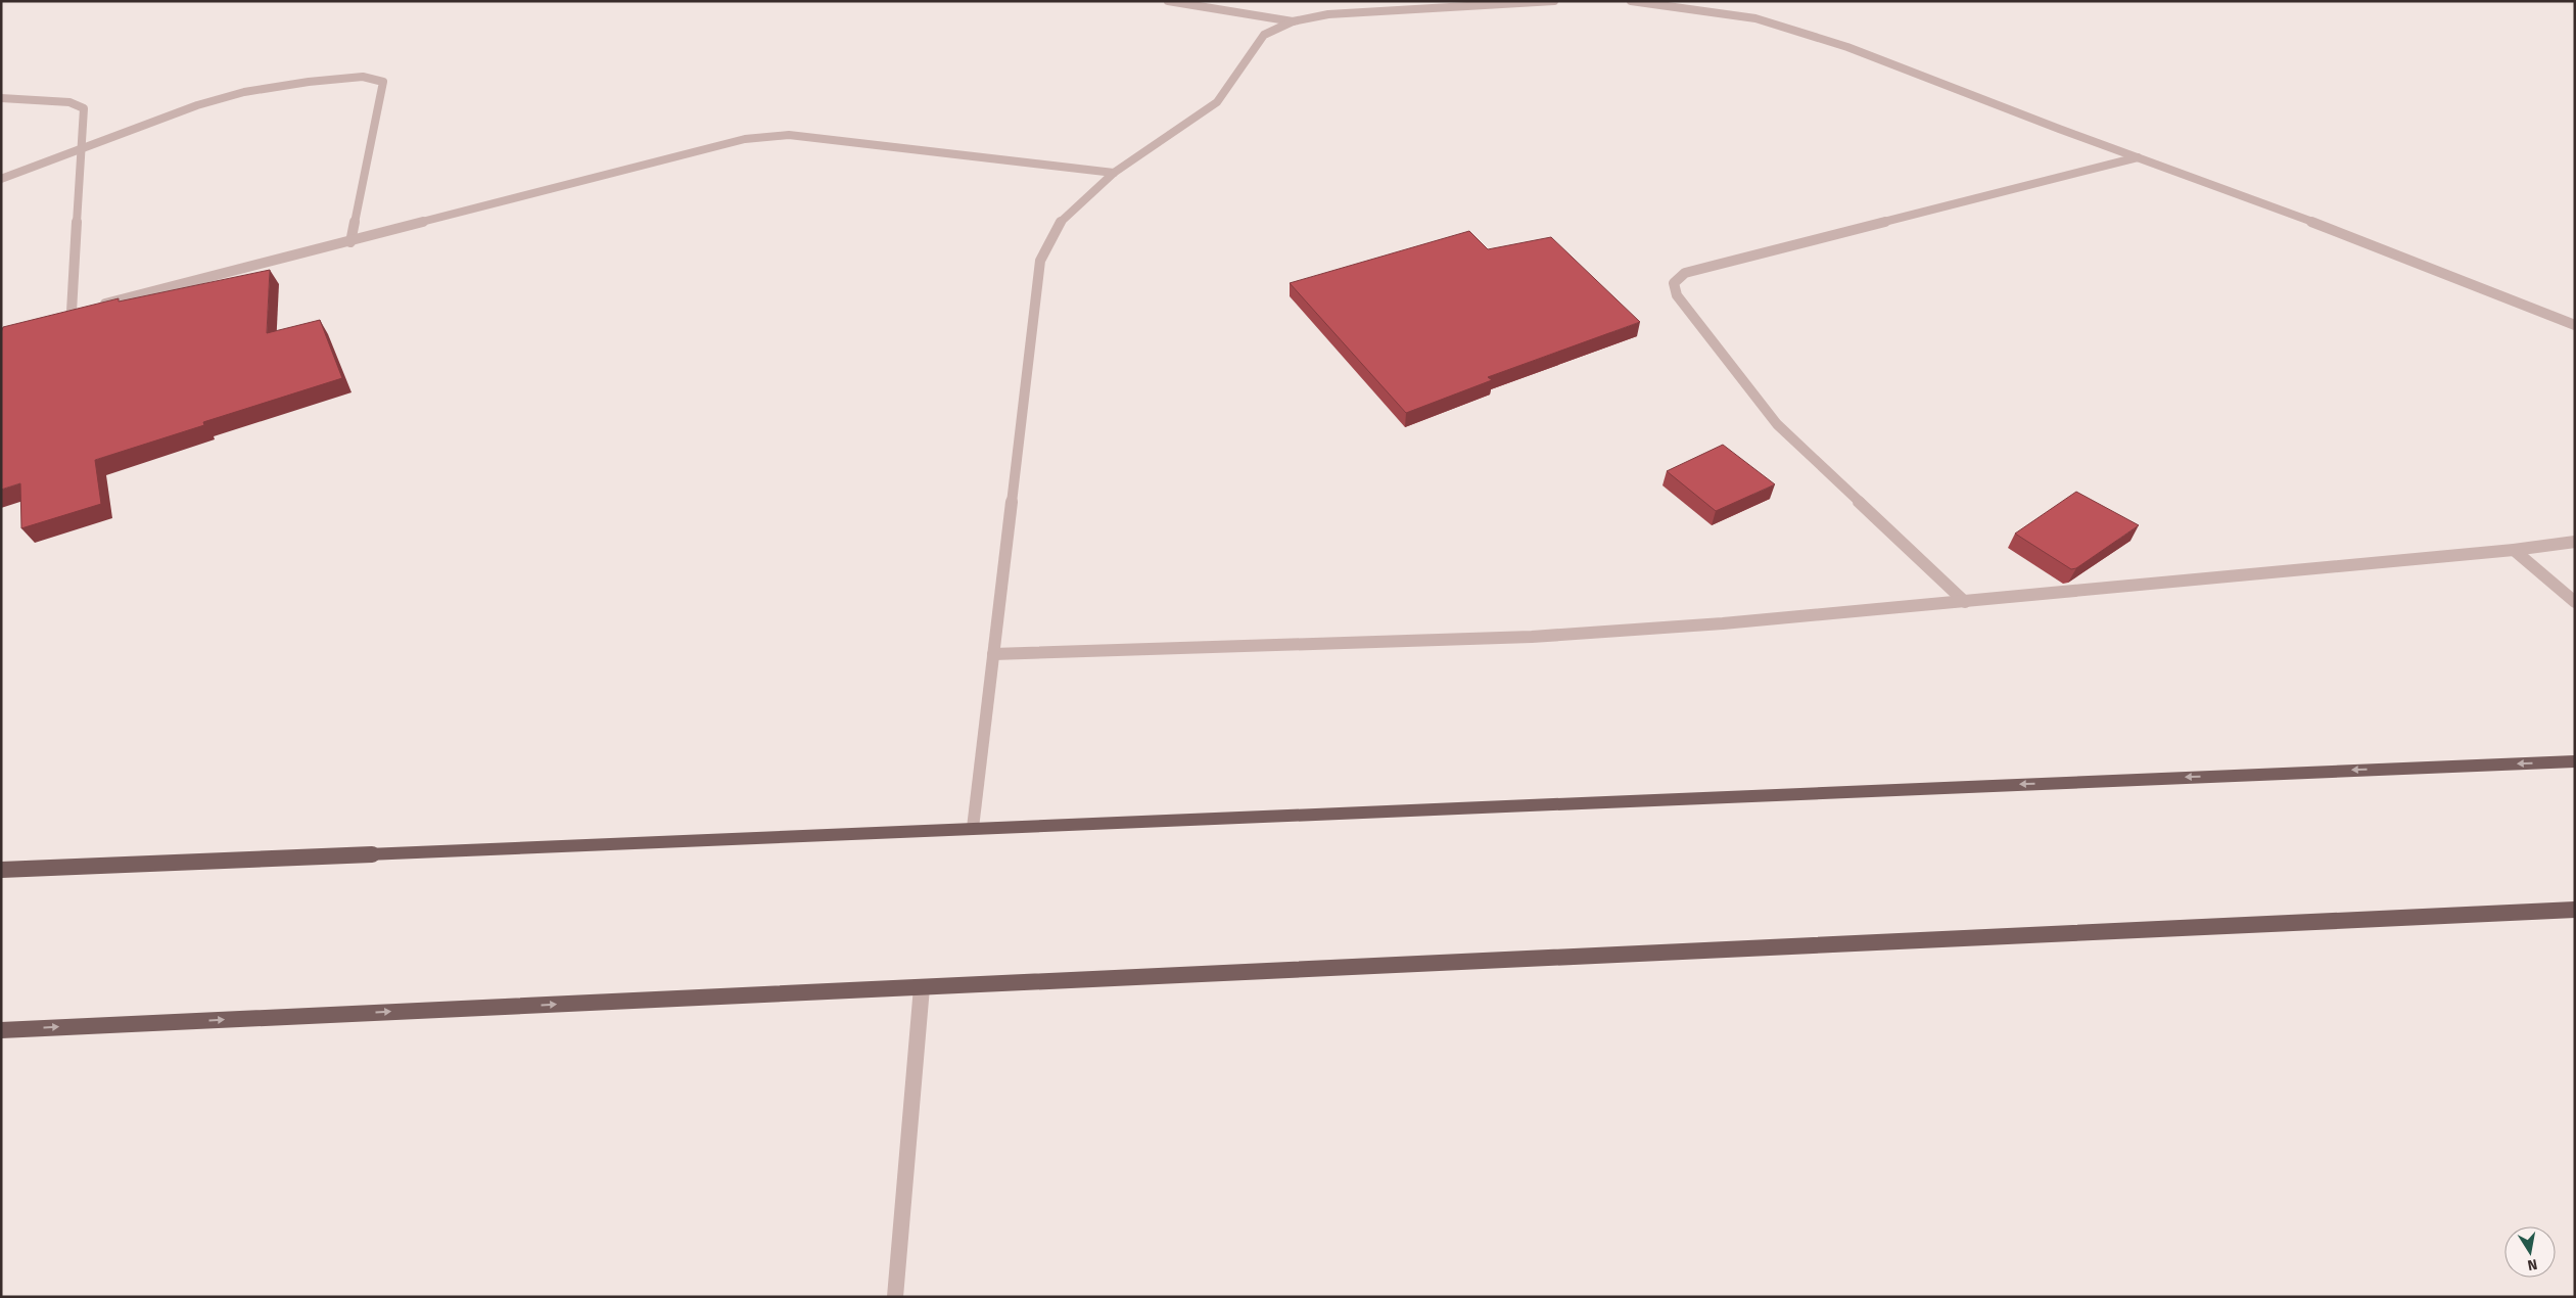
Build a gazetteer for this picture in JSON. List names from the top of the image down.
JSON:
{
  "north": "bottom"
}
